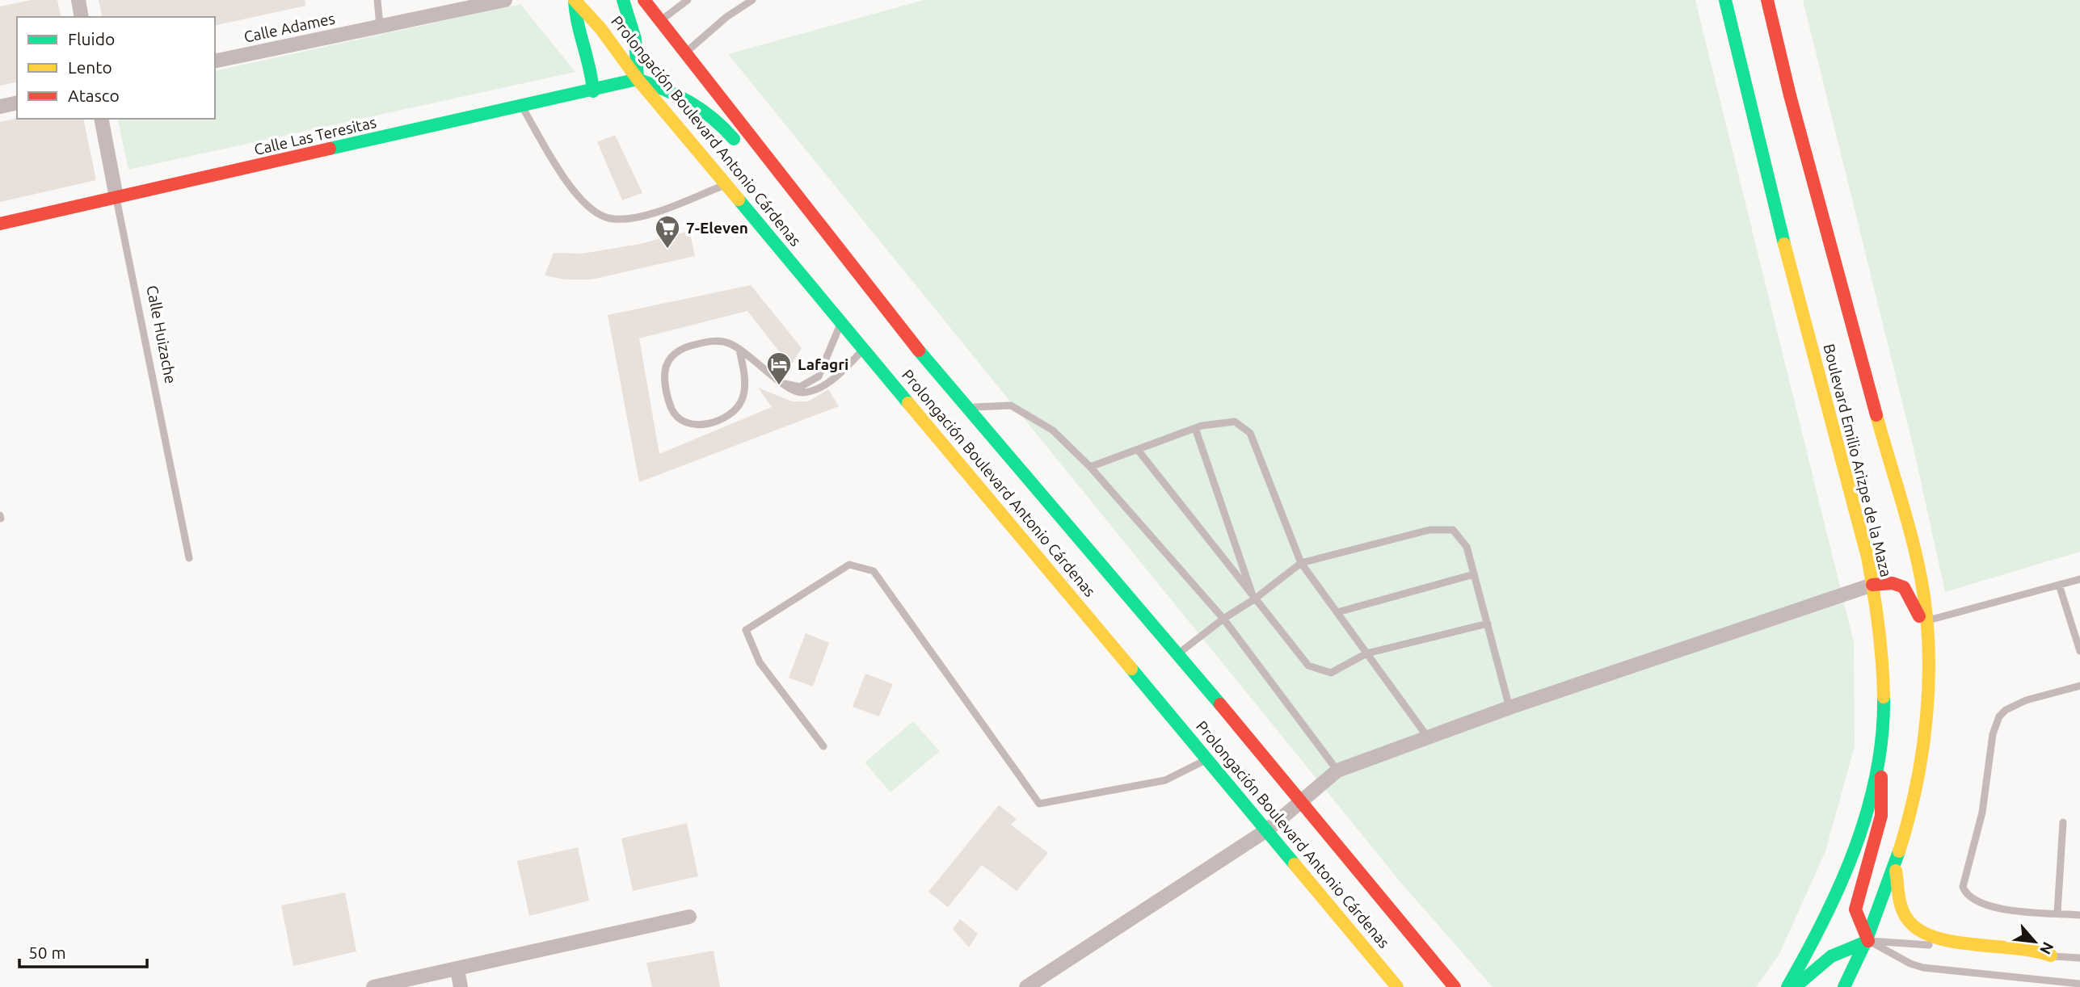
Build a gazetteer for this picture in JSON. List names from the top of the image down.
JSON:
{
  "streets": {
    "main road": ["Prolongación Boulevard Antonio Cárdenas", "Calle Las Teresitas", "Boulevard Emilio Arizpe de la Maza"],
    "street": ["Calle Adames", "Calle Huizache"]
  },
  "crossings": [
    ["Prolongación Boulevard Antonio Cárdenas", "Calle Las Teresitas"],
    ["Calle Las Teresitas", "Calle Huizache"]
  ],
  "places": {
    "supermarket": ["7-Eleven"],
    "hotel": ["Lafagri"]
  },
  "legend": ["Fluido", "Lento", "Atasco"],
  "scale_bar": "50 m",
  "north": "bottom right"
}
